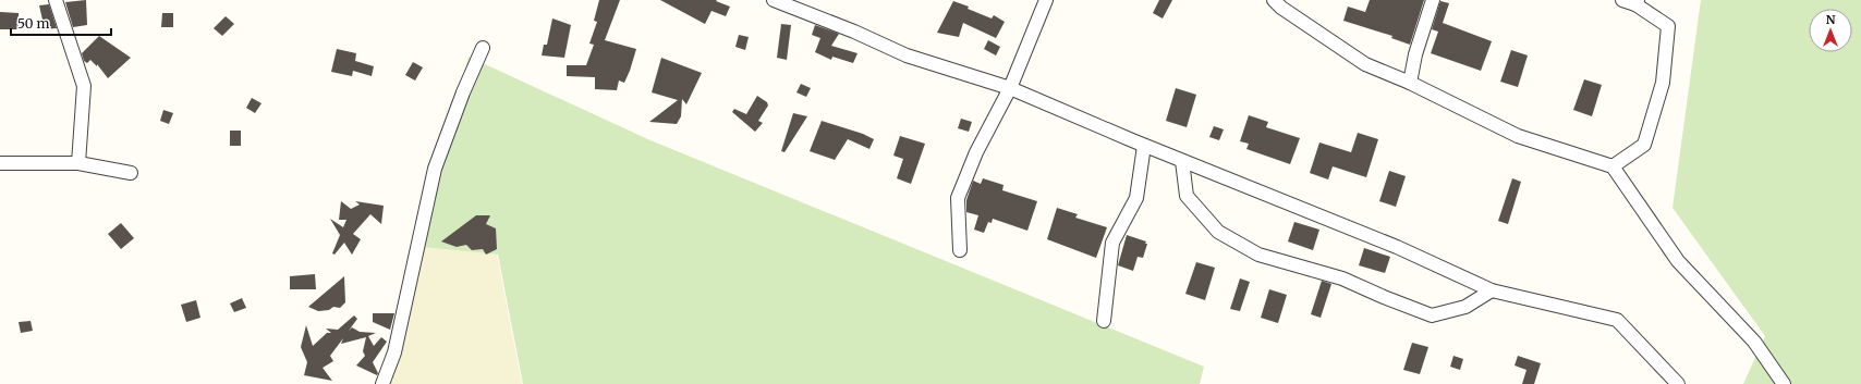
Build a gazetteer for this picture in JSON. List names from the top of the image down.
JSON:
{
  "scale_bar": "50 m",
  "north": "top"
}
